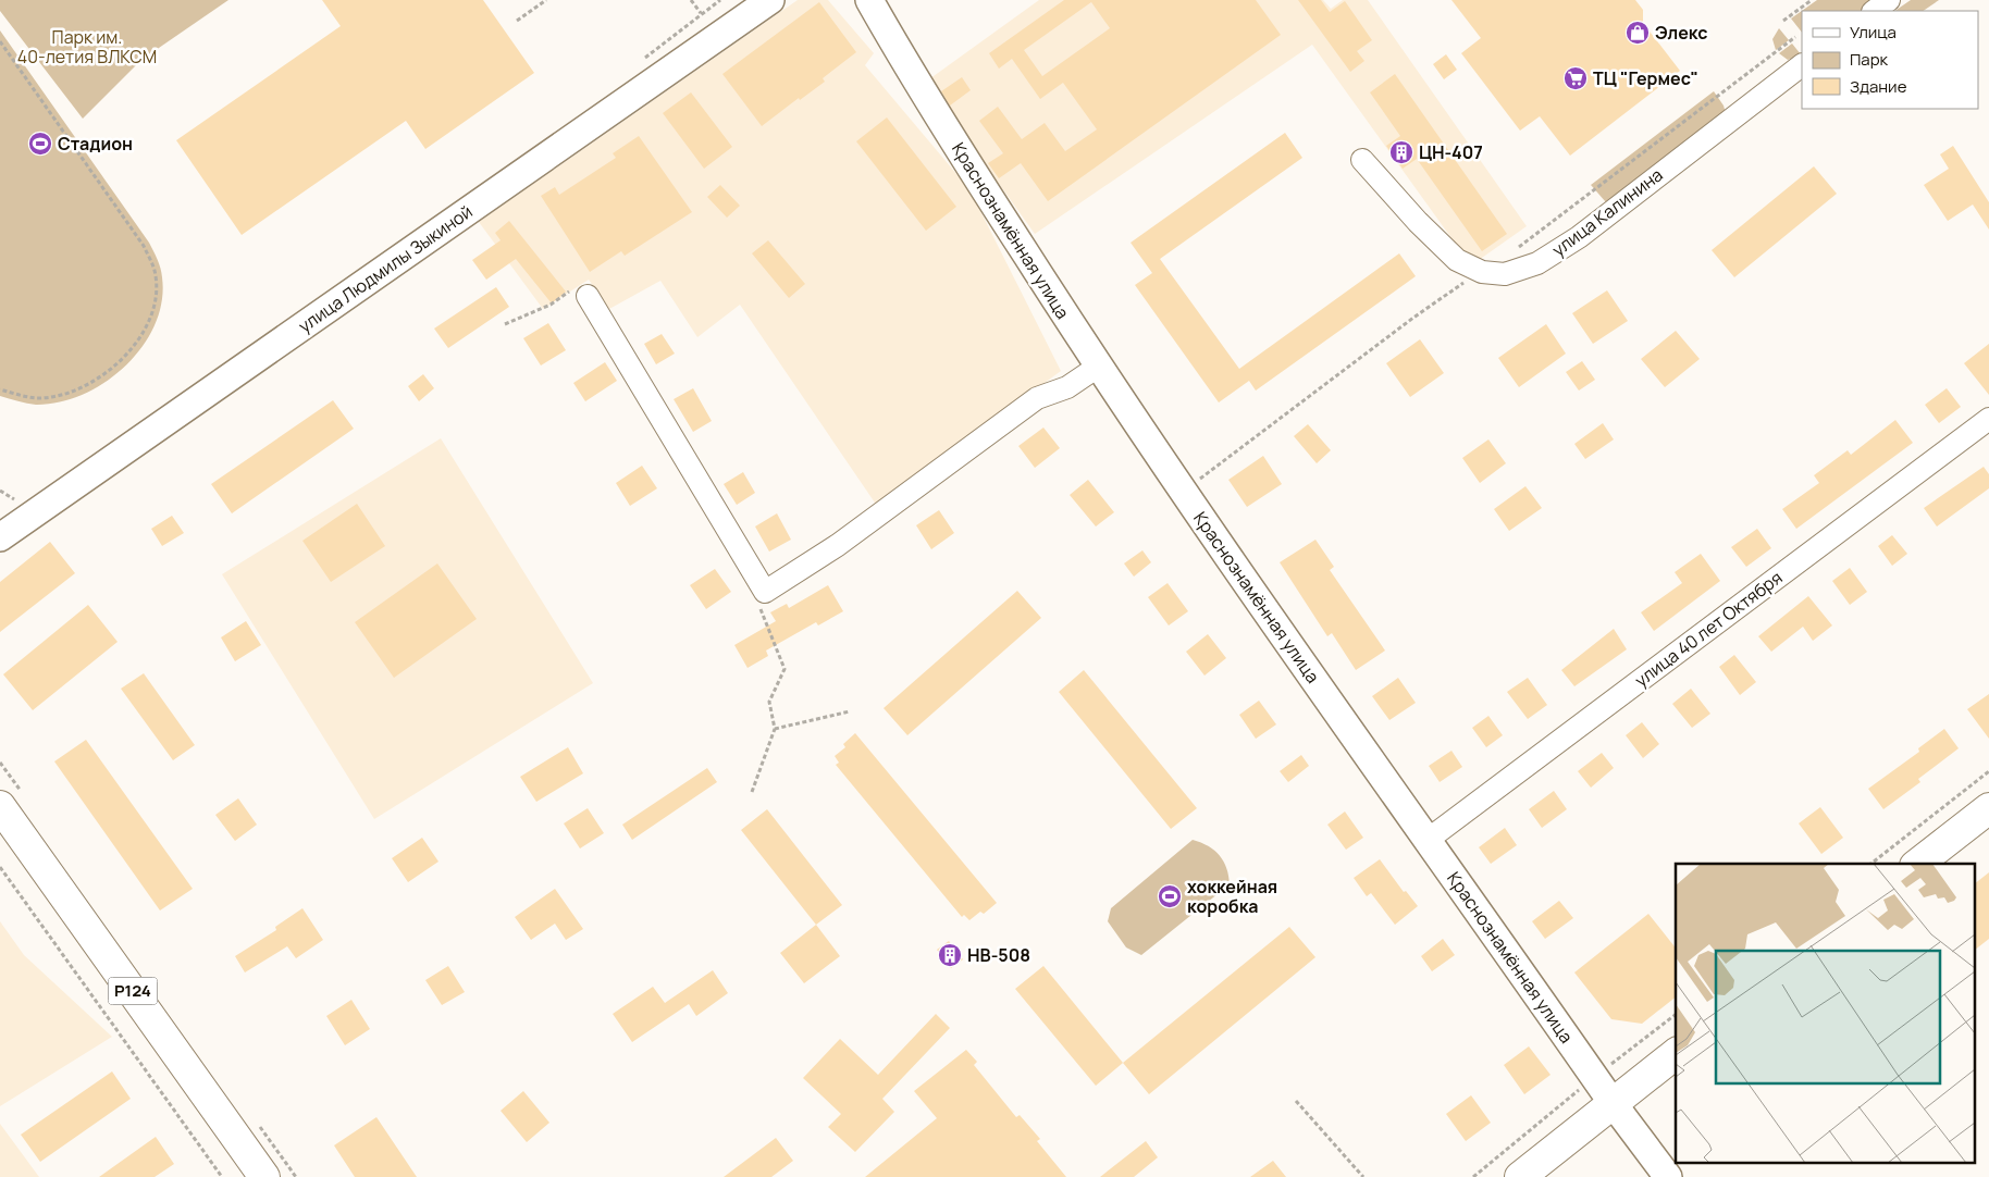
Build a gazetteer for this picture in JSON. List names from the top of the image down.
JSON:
{
  "streets": {
    "main road": ["Р124"],
    "street": [
      "улица Калинина",
      "Краснознамённая улица",
      "улица Людмилы Зыкиной",
      "улица 40 лет Октября"
    ]
  },
  "crossings": [
    ["Краснознамённая улица", "улица 40 лет Октября"]
  ],
  "parks": ["Парк им. 40-летия ВЛКСМ"],
  "places": {
    "shop": ["Элекс"],
    "supermarket": ["ТЦ \"Гермес\""],
    "sports": ["Стадион", "хоккейная коробка"],
    "building": ["ЦН-407", "НВ-508"]
  },
  "legend": ["Улица", "Парк", "Здание"]
}
